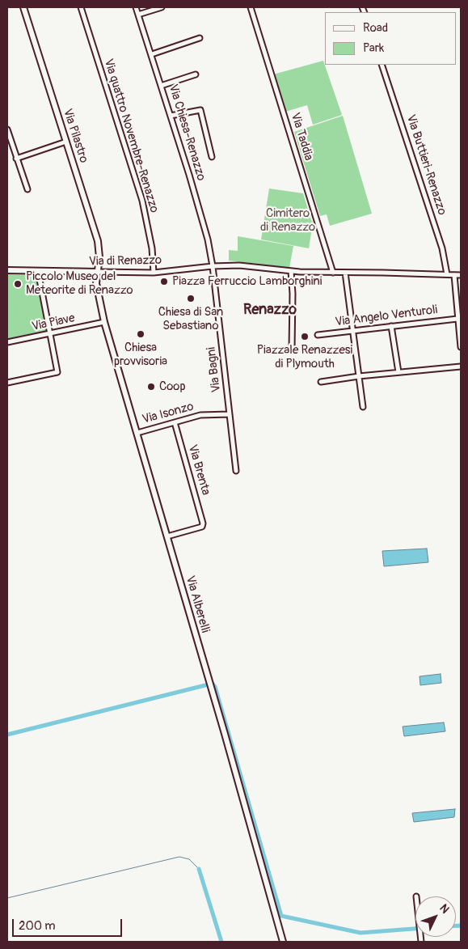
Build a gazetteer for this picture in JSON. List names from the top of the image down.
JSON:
{
  "streets": {
    "street": [
      "Via Chiesa-Renazzo",
      "Via Pilastro",
      "Via quattro Novembre-Renazzo",
      "Via Taddia",
      "Via Buttieri-Renazzo",
      "Via di Renazzo",
      "Via Angelo Venturoli",
      "Via Piave",
      "Via Bagni",
      "Via Isonzo",
      "Via Brenta",
      "Via Alberelli"
    ]
  },
  "crossings": [
    ["Via Chiesa-Renazzo", "Via di Renazzo"],
    ["Via Chiesa-Renazzo", "Via Bagni"],
    ["Via Pilastro", "Via di Renazzo"],
    ["Via Pilastro", "Via Alberelli"],
    ["Via quattro Novembre-Renazzo", "Via di Renazzo"],
    ["Via Taddia", "Via di Renazzo"],
    ["Via Buttieri-Renazzo", "Via di Renazzo"],
    ["Via di Renazzo", "Via Bagni"],
    ["Via di Renazzo", "Via Alberelli"],
    ["Via Piave", "Via Alberelli"],
    ["Via Bagni", "Via Isonzo"],
    ["Via Isonzo", "Via Brenta"],
    ["Via Isonzo", "Via Alberelli"],
    ["Via Brenta", "Via Alberelli"]
  ],
  "districts": ["Renazzo"],
  "parks": ["Cimitero di Renazzo"],
  "places": [
    "Piazza Ferruccio Lamborghini",
    "Piccolo Museo del Meteorite di Renazzo",
    "Chiesa di San Sebastiano",
    "Chiesa provvisoria",
    "Piazzale Renazzesi di Plymouth",
    "Coop"
  ],
  "legend": ["Road", "Park"],
  "scale_bar": "200 m",
  "north": "top right"
}
